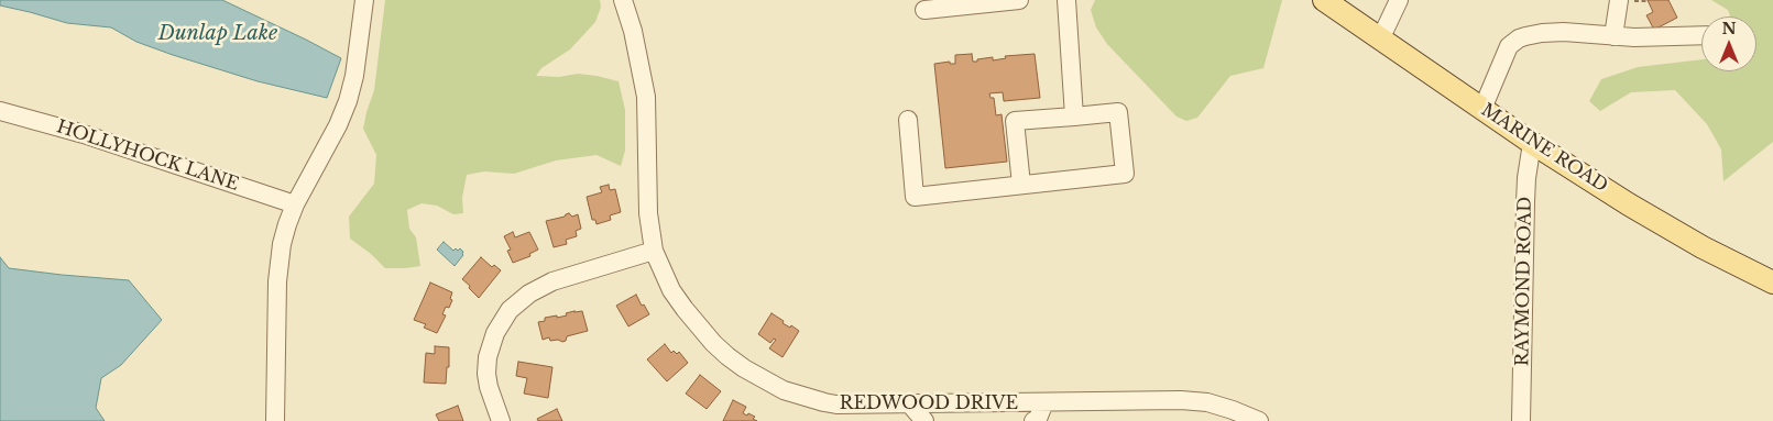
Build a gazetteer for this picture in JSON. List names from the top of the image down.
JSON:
{
  "streets": {
    "main road": ["MARINE ROAD"],
    "street": ["HOLLYHOCK LANE", "RAYMOND ROAD", "REDWOOD DRIVE"]
  },
  "crossings": [
    ["MARINE ROAD", "RAYMOND ROAD"]
  ],
  "water": ["Dunlap Lake"],
  "north": "top"
}
